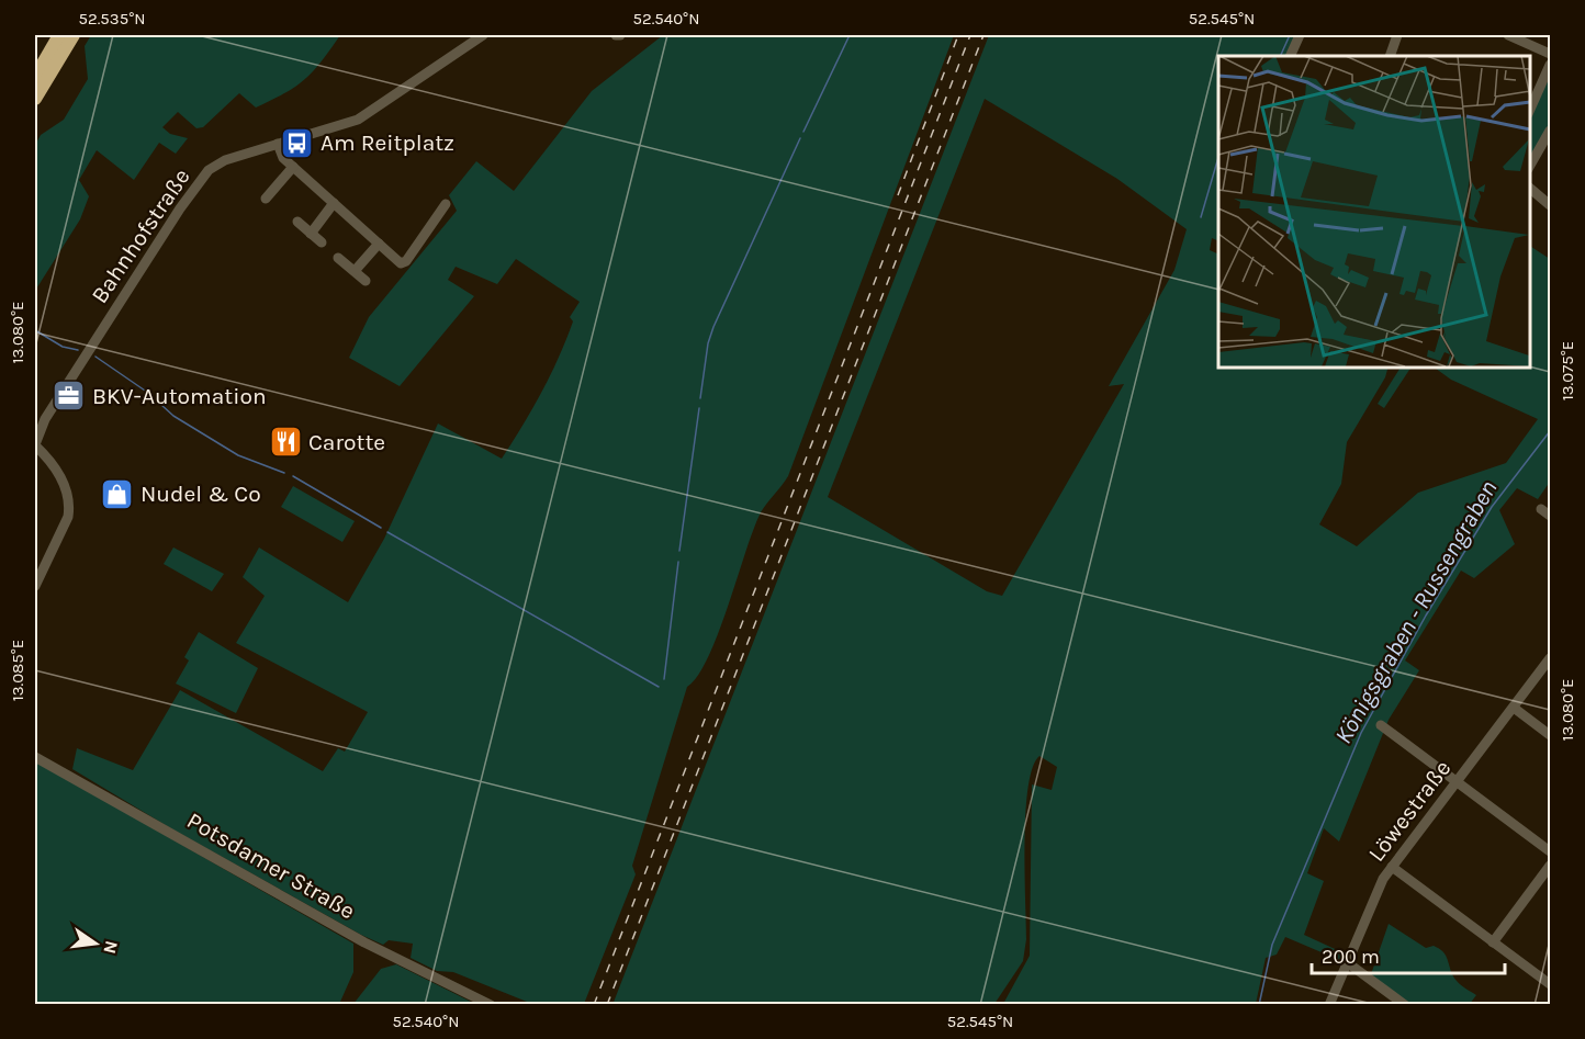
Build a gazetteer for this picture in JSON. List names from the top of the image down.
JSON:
{
  "streets": {
    "street": ["Bahnhofstraße", "Löwestraße", "Potsdamer Straße"]
  },
  "water": ["Königsgraben - Russengraben"],
  "places": {
    "bus stop": ["Am Reitplatz"],
    "office": ["BKV-Automation"],
    "restaurant": ["Carotte"],
    "shop": ["Nudel & Co"]
  },
  "scale_bar": "200 m",
  "north": "right",
  "coordinates": [
    "52.535°N",
    "52.540°N",
    "52.545°N",
    "13.080°E",
    "13.075°E",
    "13.085°E"
  ]
}
